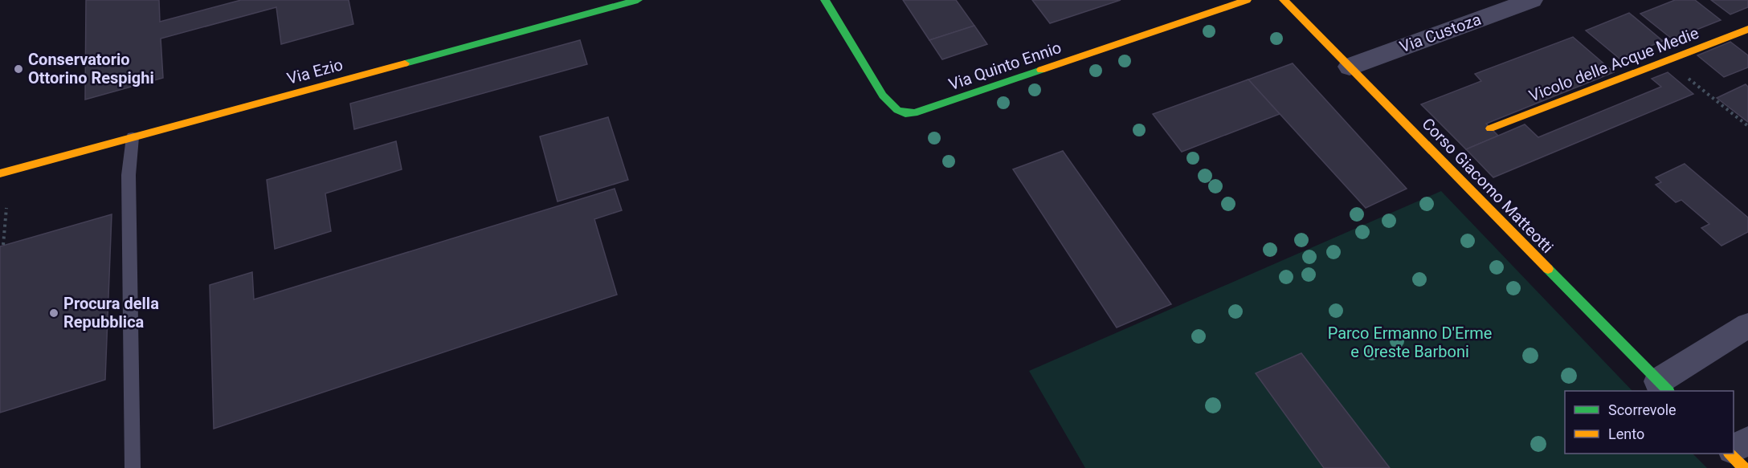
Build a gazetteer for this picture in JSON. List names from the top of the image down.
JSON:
{
  "streets": {
    "street": [
      "Via Custoza",
      "Vicolo delle Acque Medie",
      "Via Quinto Ennio",
      "Via Ezio",
      "Corso Giacomo Matteotti"
    ]
  },
  "crossings": [
    ["Via Custoza", "Corso Giacomo Matteotti"]
  ],
  "parks": ["Parco Ermanno D'Erme e Oreste Barboni"],
  "places": ["Conservatorio Ottorino Respighi", "Procura della Repubblica"],
  "legend": ["Scorrevole", "Lento"]
}
